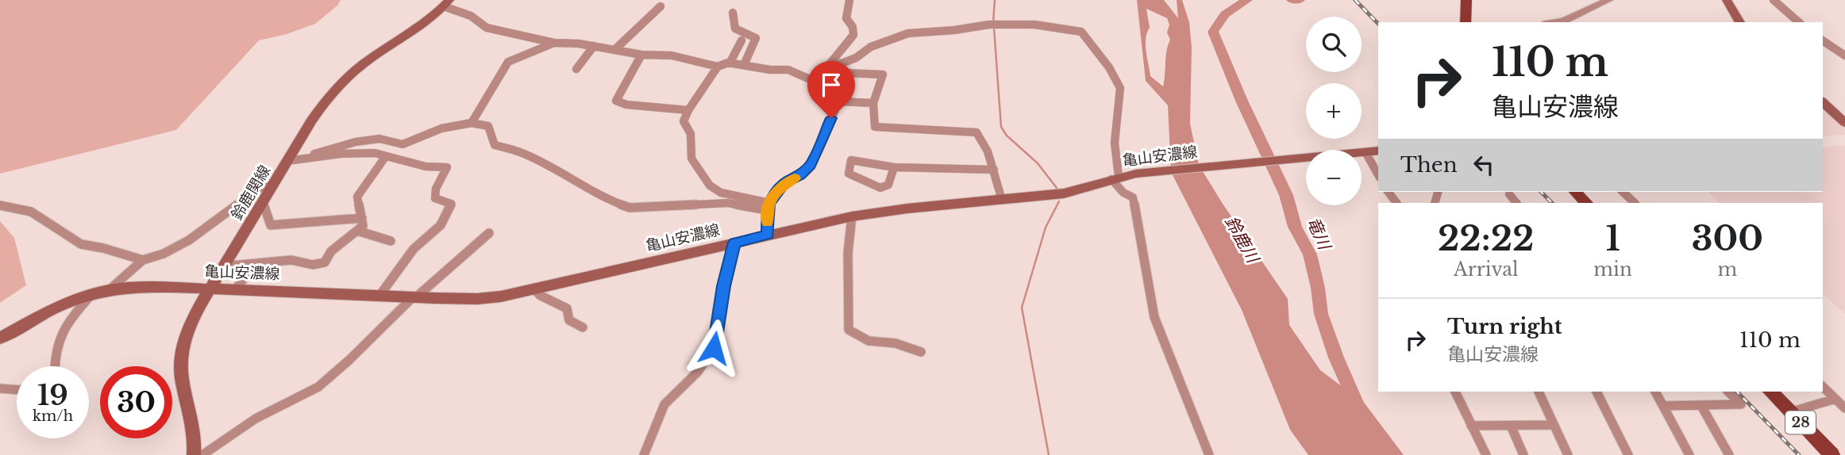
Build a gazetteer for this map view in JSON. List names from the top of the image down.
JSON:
{
  "streets": {
    "main road": ["亀山安濃線", "鈴鹿関線", "28"]
  },
  "crossings": [
    ["亀山安濃線", "鈴鹿関線"]
  ],
  "water": ["竜川", "鈴鹿川"],
  "page": {
    "map_buttons": ["+", "−"],
    "turn": ["110 m", "亀山安濃線"],
    "then": "Then",
    "eta": [
      "22:22",
      "Arrival",
      "1",
      "min",
      "300",
      "m"
    ],
    "list": [
      {
        "name": "Turn right",
        "note": "亀山安濃線",
        "value": "110 m"
      }
    ],
    "speed": "19 km/h",
    "limit": "30"
  }
}
